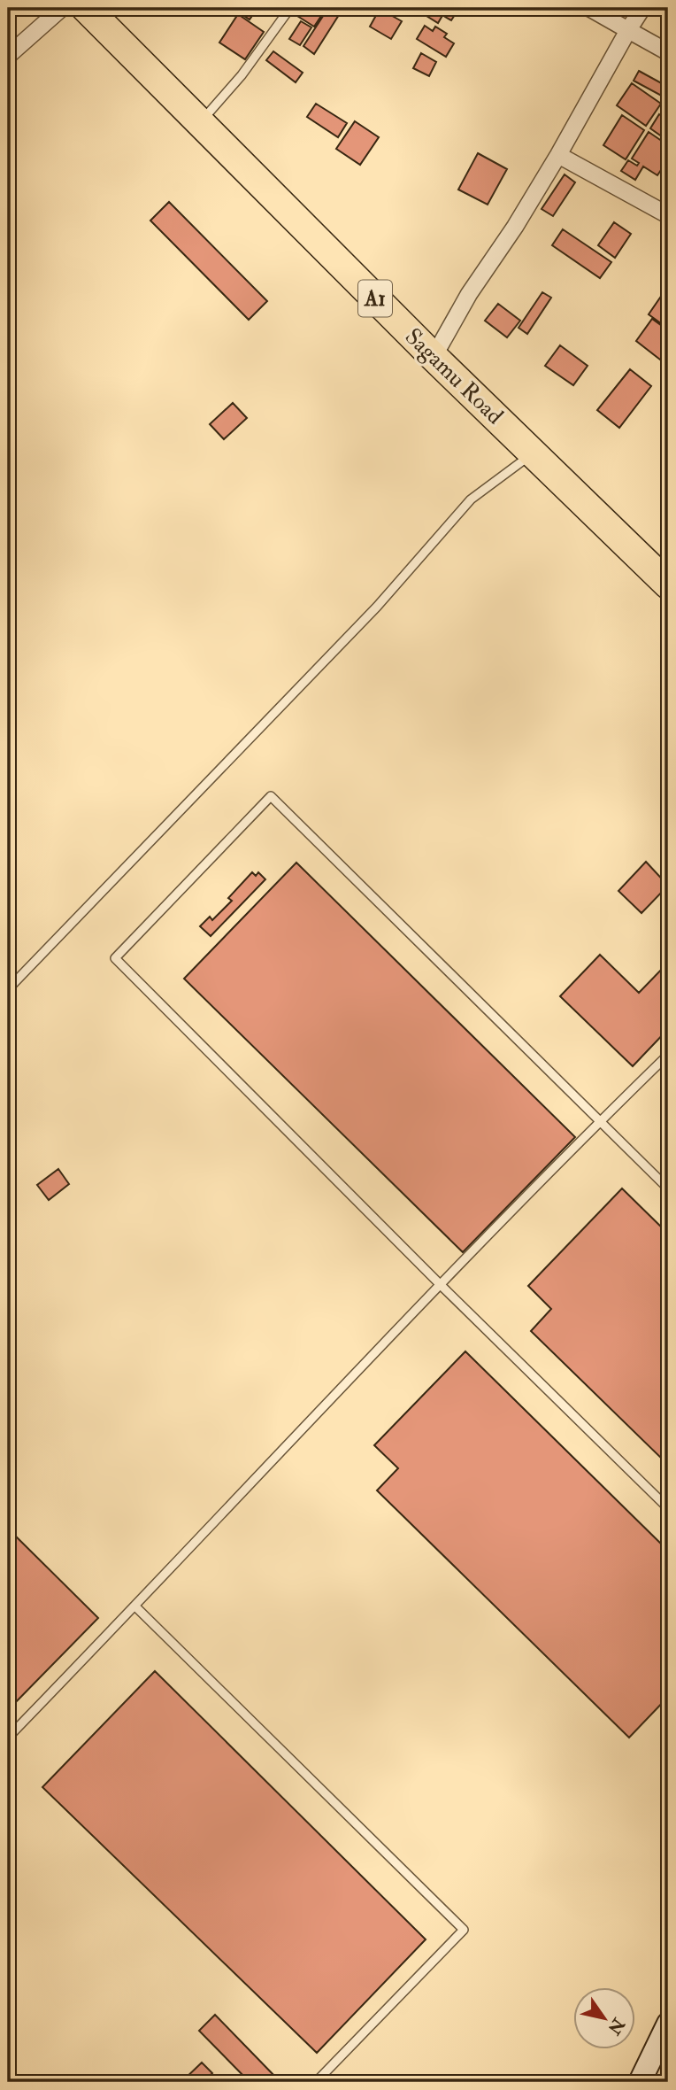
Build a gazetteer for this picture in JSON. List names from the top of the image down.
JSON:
{
  "streets": {
    "highway": ["A1", "Sagamu Road"]
  },
  "north": "bottom right"
}
